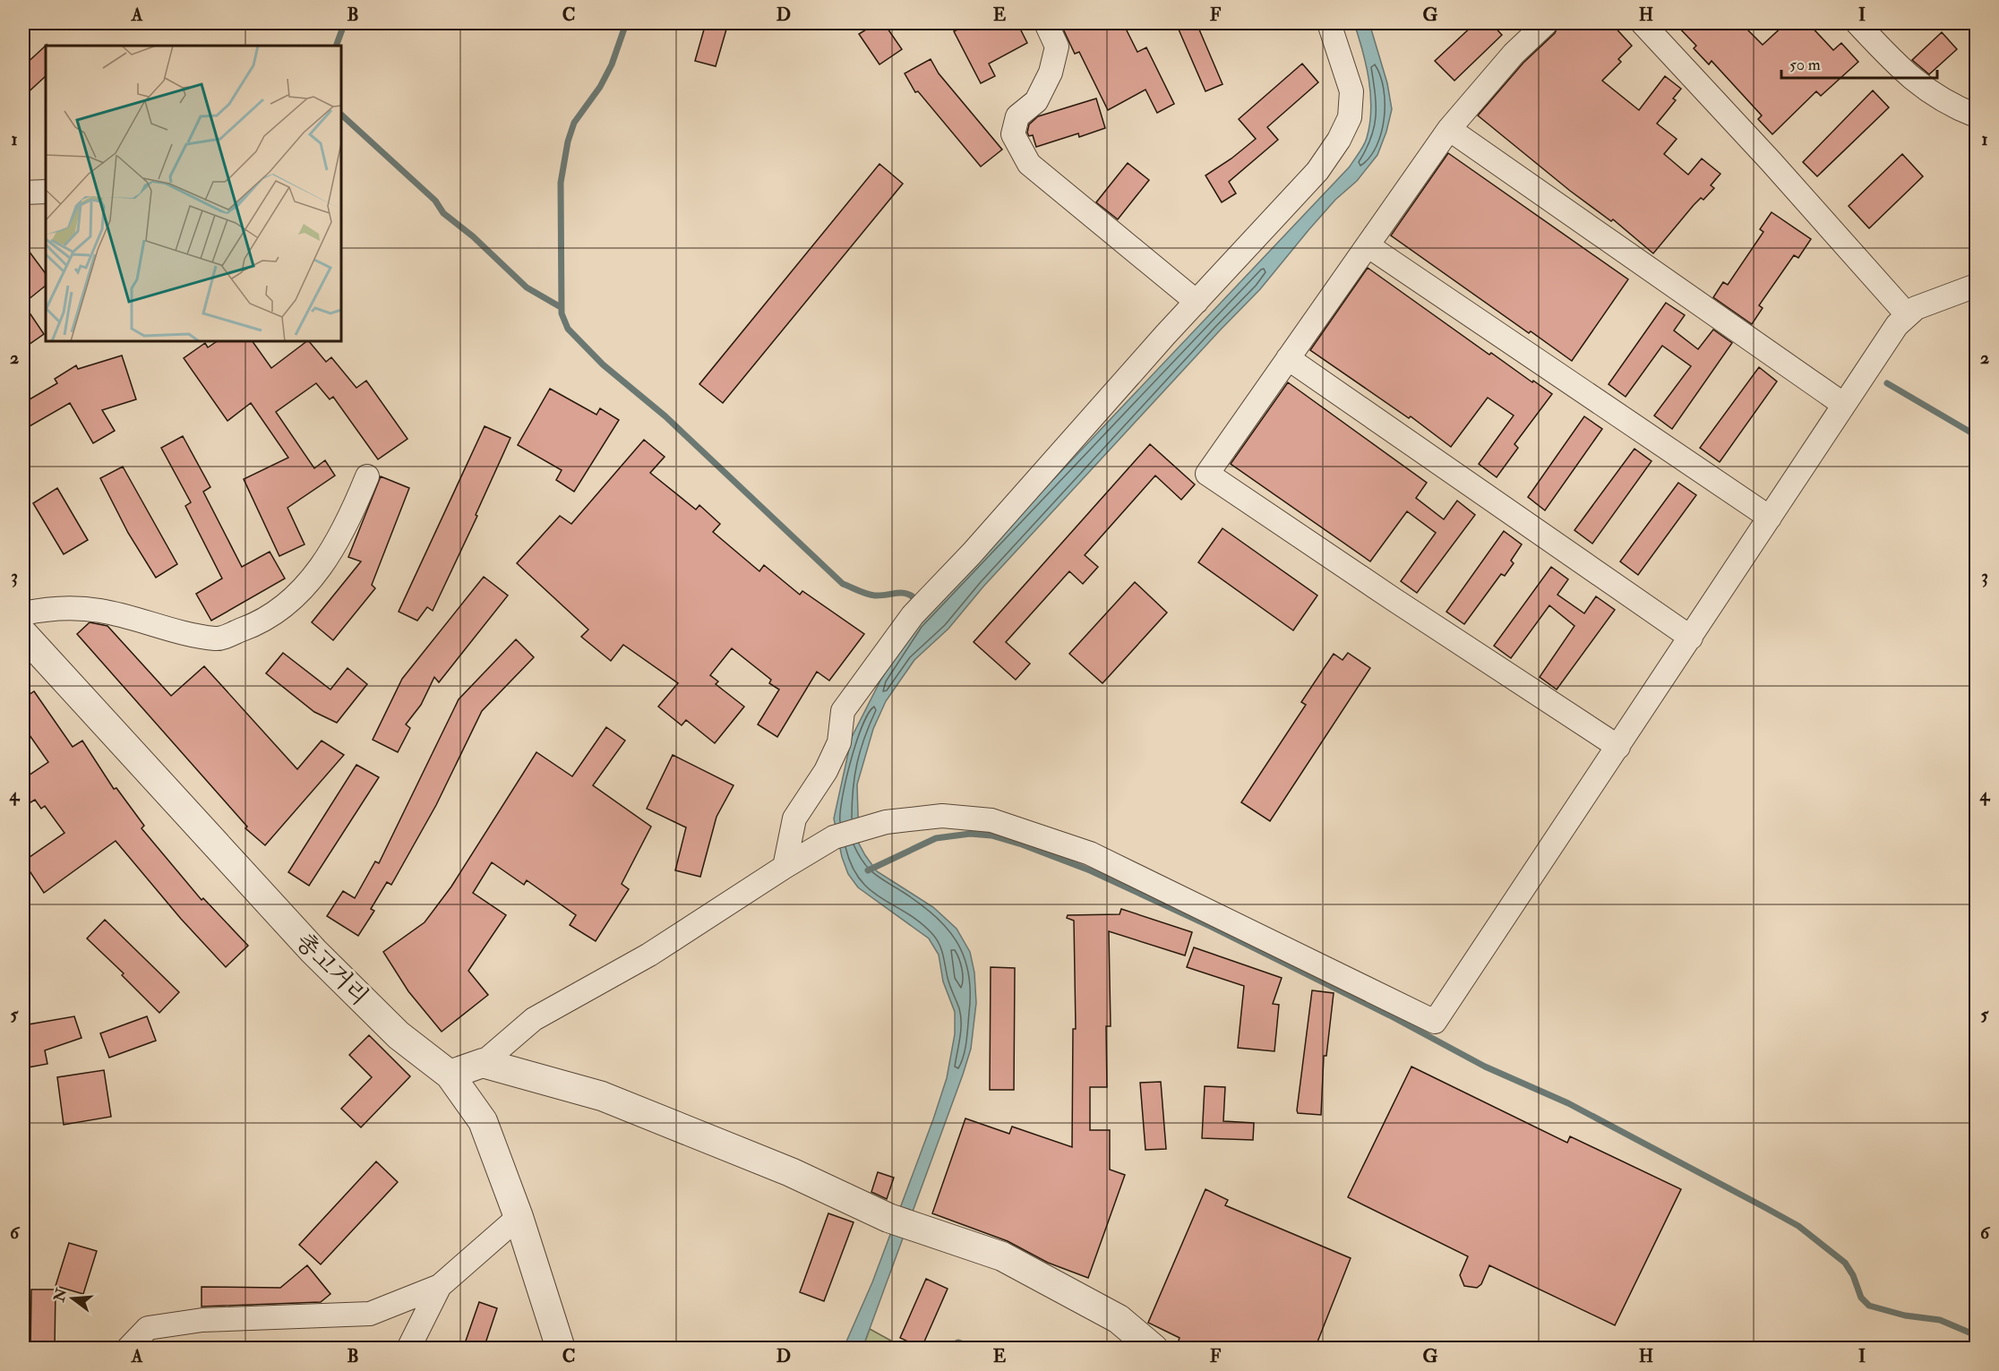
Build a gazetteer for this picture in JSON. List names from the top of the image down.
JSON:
{
  "streets": {
    "street": ["총고거리"]
  },
  "scale_bar": "50 m",
  "north": "left",
  "grid": {
    "columns": [
      "A",
      "B",
      "C",
      "D",
      "E",
      "F",
      "G",
      "H",
      "I"
    ],
    "rows": [
      "1",
      "2",
      "3",
      "4",
      "5",
      "6"
    ]
  }
}
